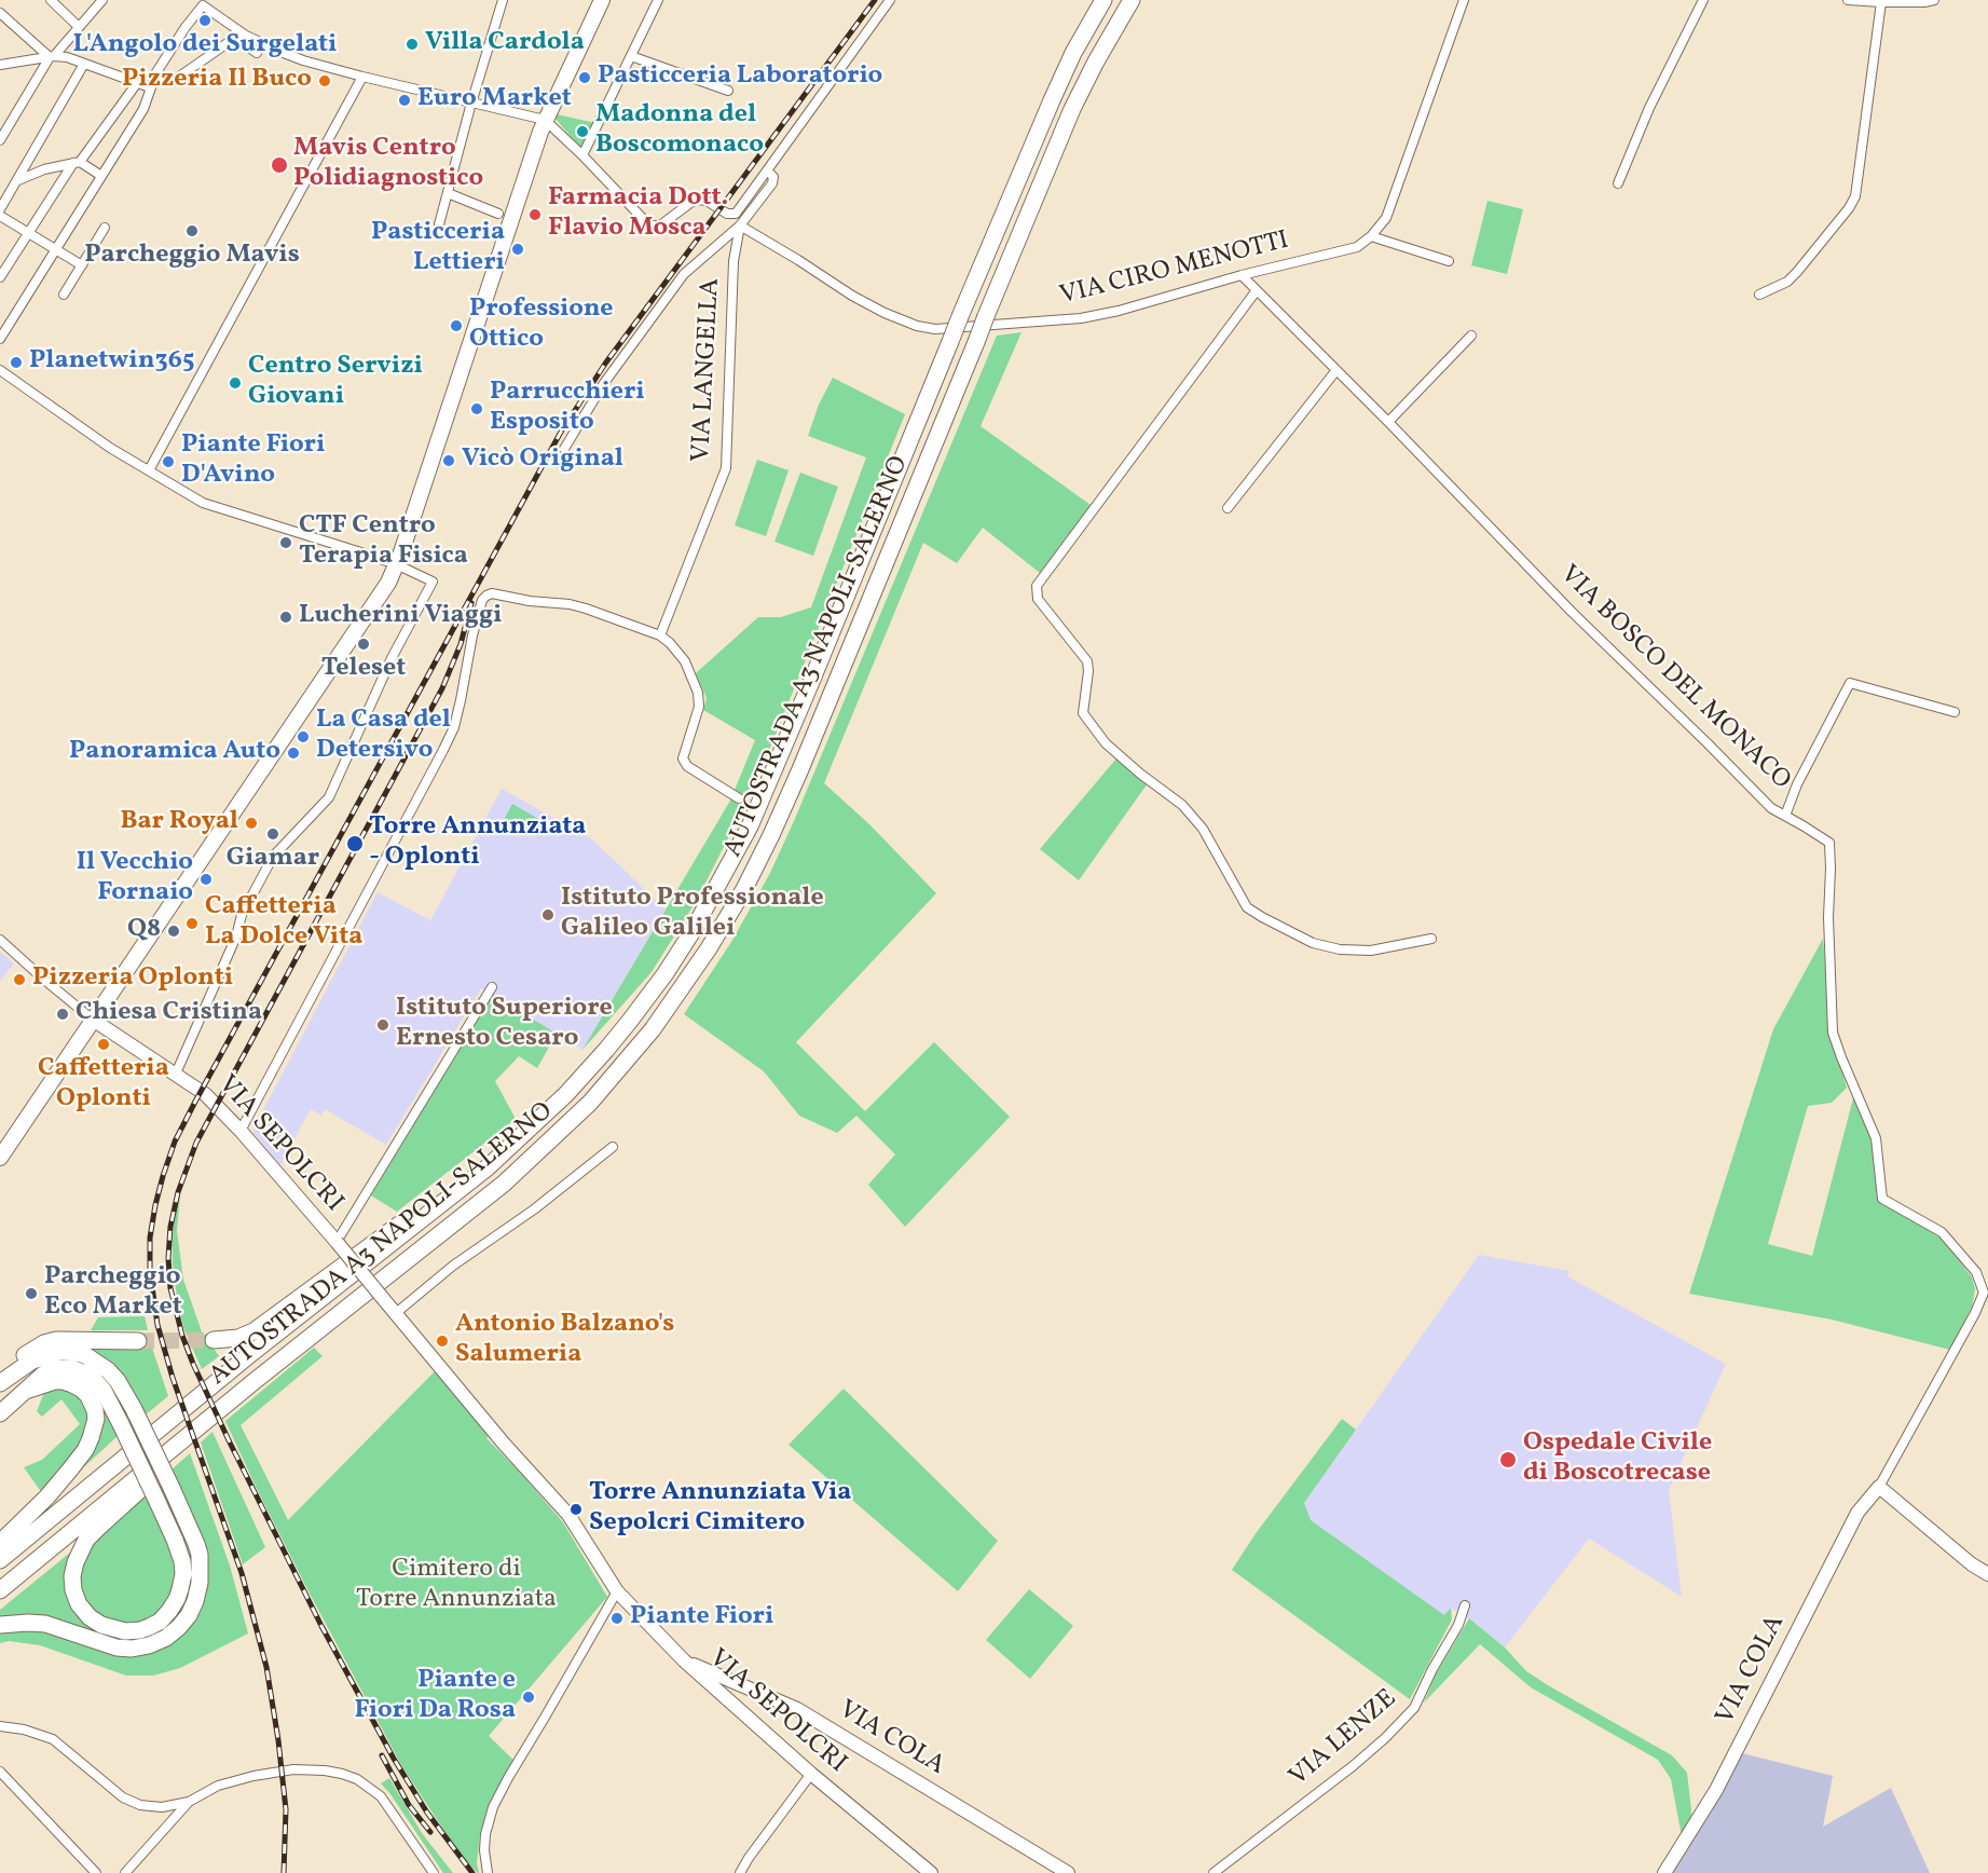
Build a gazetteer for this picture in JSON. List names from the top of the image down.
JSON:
{
  "streets": {
    "highway": ["AUTOSTRADA A3 NAPOLI-SALERNO"],
    "street": [
      "VIA CIRO MENOTTI",
      "VIA LANGELLA",
      "VIA BOSCO DEL MONACO",
      "VIA SEPOLCRI",
      "VIA COLA",
      "VIA LENZE"
    ]
  },
  "crossings": [
    ["VIA CIRO MENOTTI", "VIA LANGELLA"],
    ["VIA CIRO MENOTTI", "VIA BOSCO DEL MONACO"],
    ["VIA BOSCO DEL MONACO", "VIA COLA"],
    ["VIA SEPOLCRI", "VIA COLA"]
  ],
  "parks": ["Cimitero di Torre Annunziata"],
  "places": [
    "L'Angolo dei Surgelati",
    "Villa Cardola",
    "Pasticceria Laboratorio",
    "Pizzeria Il Buco",
    "Euro Market",
    "Madonna del Boscomonaco",
    "Mavis Centro Polidiagnostico",
    "Farmacia Dott. Flavio Mosca",
    "Parcheggio Mavis",
    "Pasticceria Lettieri",
    "Professione Ottico",
    "Planetwin365",
    "Centro Servizi Giovani",
    "Parrucchieri Esposito",
    "Vicò Original",
    "Piante Fiori D'Avino",
    "CTF Centro Terapia Fisica",
    "Lucherini Viaggi",
    "Teleset",
    "La Casa del Detersivo",
    "Panoramica Auto",
    "Bar Royal",
    "Giamar",
    "Torre Annunziata - Oplonti",
    "Il Vecchio Fornaio",
    "Istituto Professionale Galileo Galilei",
    "Caffetteria La Dolce Vita",
    "Q8",
    "Pizzeria Oplonti",
    "Chiesa Cristina",
    "Istituto Superiore Ernesto Cesaro",
    "Caffetteria Oplonti",
    "Parcheggio Eco Market",
    "Antonio Balzano's Salumeria",
    "Ospedale Civile di Boscotrecase",
    "Torre Annunziata Via Sepolcri Cimitero",
    "Piante Fiori",
    "Piante e Fiori Da Rosa"
  ]
}
